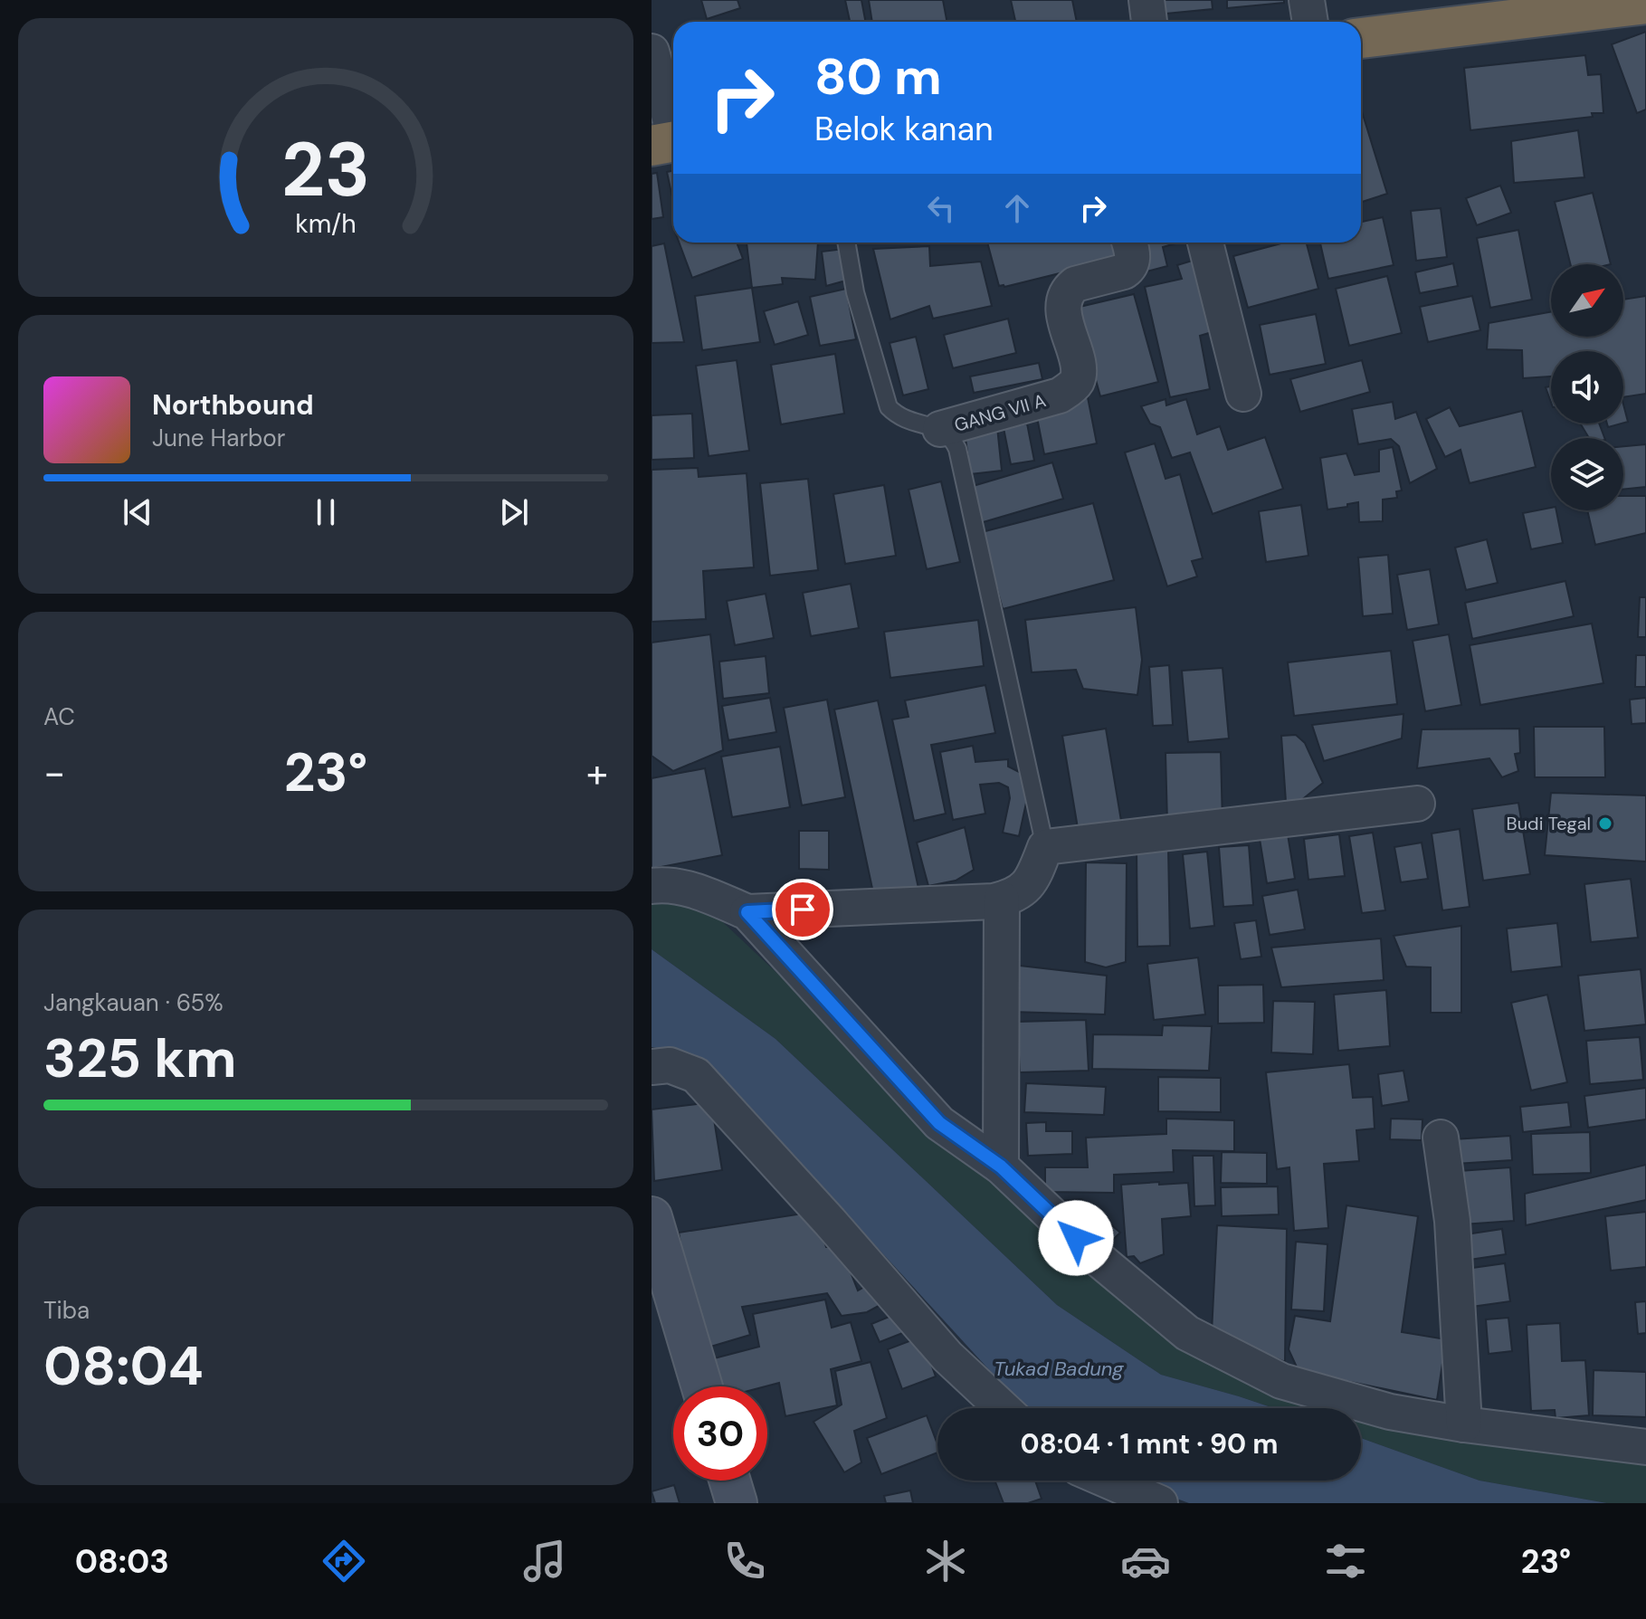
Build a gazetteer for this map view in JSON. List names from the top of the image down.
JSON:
{
  "streets": {
    "street": ["GANG VII A"]
  },
  "water": ["Tukad Badung"],
  "places": ["Budi Tegal"],
  "north": "top right",
  "page": {
    "turn": ["80 m", "Belok kanan"],
    "song": ["Northbound", "June Harbor"],
    "tile": [
      "AC",
      ["Jangkauan · 65%", "325 km"],
      ["Tiba", "08:04"]
    ],
    "heat": ["−", "23°", "+"],
    "limit": "30",
    "trip": "08:04 · 1 mnt · 90 m",
    "tabs": ["08:03", "23°"],
    "gauge": ["23", "km/h"]
  }
}
